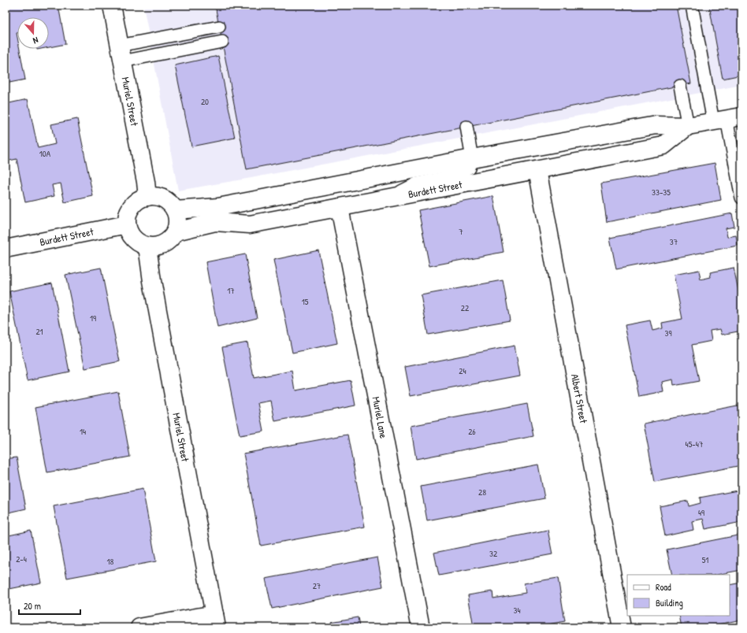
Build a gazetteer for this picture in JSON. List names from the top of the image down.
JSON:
{
  "streets": {
    "street": [
      "Muriel Street",
      "Burdett Street",
      "Albert Street",
      "Muriel Lane"
    ]
  },
  "crossings": [
    ["Muriel Street", "Burdett Street"],
    ["Burdett Street", "Albert Street"],
    ["Burdett Street", "Muriel Lane"]
  ],
  "house_numbers": [
    "20",
    "10A",
    "33-35",
    "7",
    "37",
    "17",
    "15",
    "22",
    "19",
    "21",
    "39",
    "24",
    "14",
    "26",
    "45-47",
    "28",
    "49",
    "32",
    "2-4",
    "51",
    "18",
    "27",
    "34"
  ],
  "legend": ["Road", "Building"],
  "scale_bar": "20 m",
  "north": "bottom"
}
